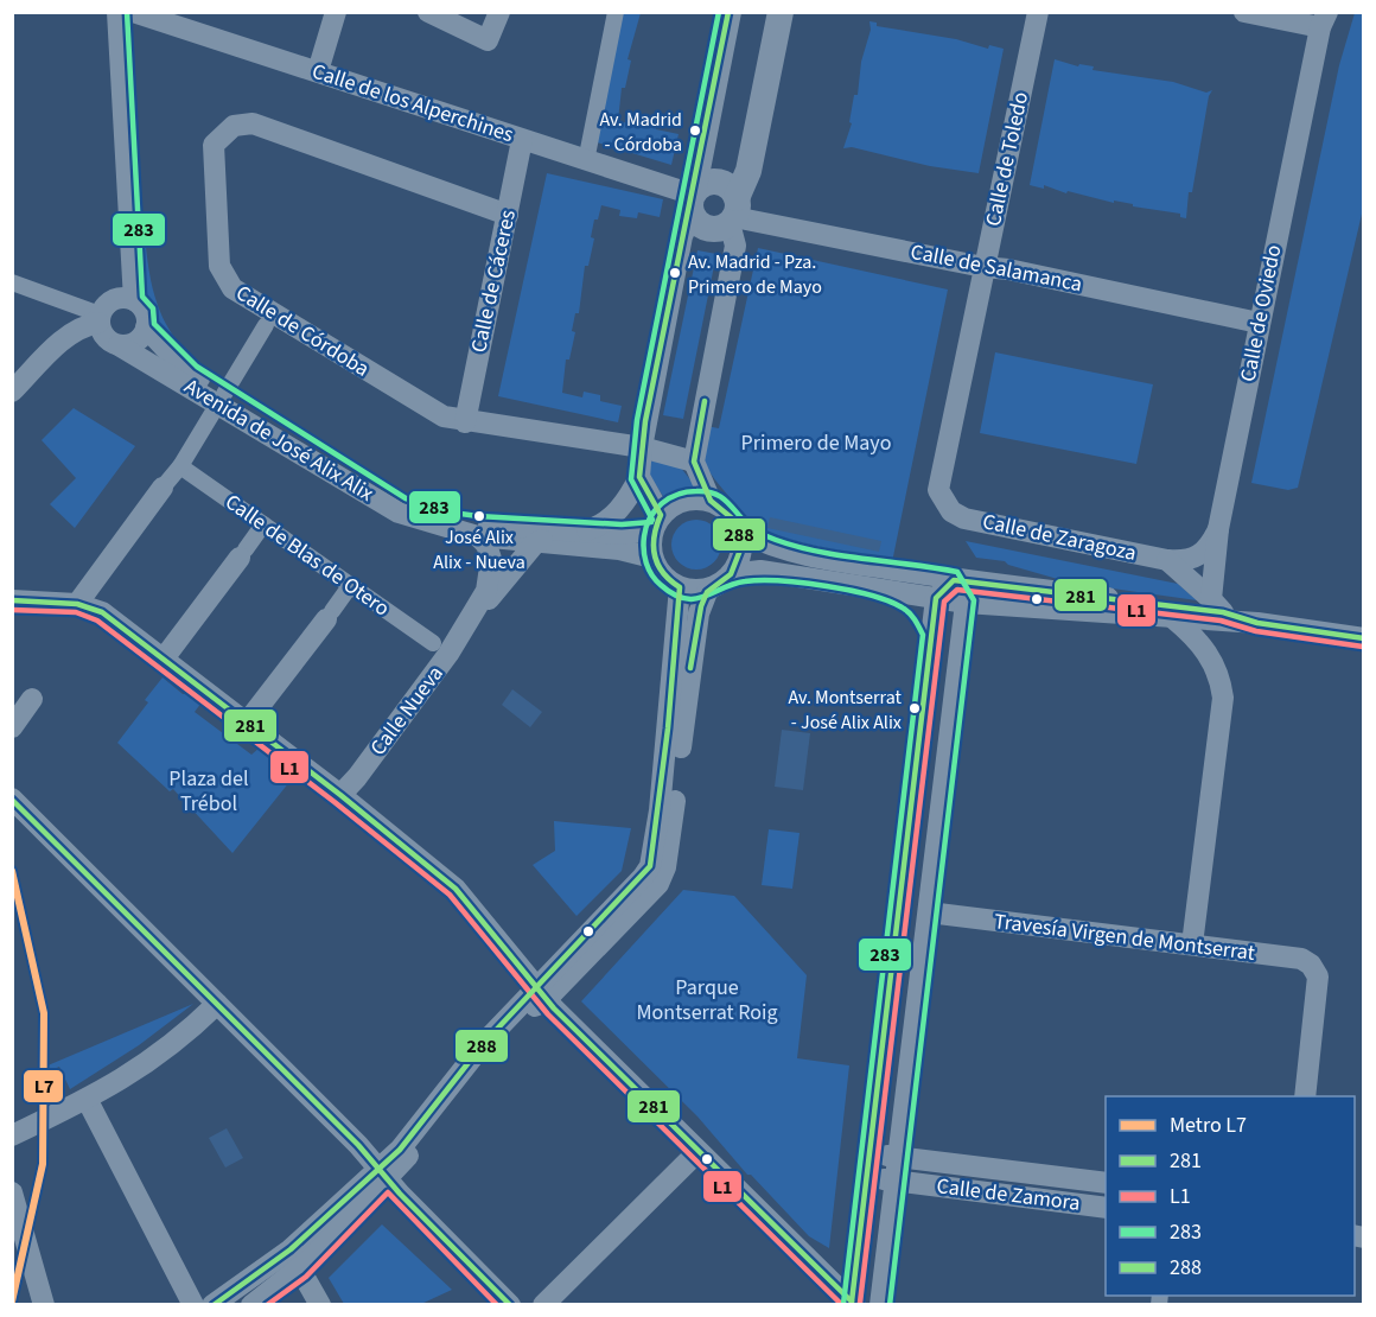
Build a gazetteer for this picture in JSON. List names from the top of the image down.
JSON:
{
  "streets": {
    "street": [
      "Calle de los Alperchines",
      "Calle de Toledo",
      "Calle de Salamanca",
      "Calle de Cáceres",
      "Calle de Oviedo",
      "Calle de Córdoba",
      "Avenida de José Alix Alix",
      "Calle de Zaragoza",
      "Calle de Blas de Otero",
      "Calle Nueva",
      "Travesía Virgen de Montserrat",
      "Calle de Zamora"
    ]
  },
  "crossings": [
    ["Calle de los Alperchines", "Calle de Salamanca"],
    ["Calle de los Alperchines", "Calle de Cáceres"],
    ["Calle de Toledo", "Calle de Salamanca"],
    ["Calle de Toledo", "Calle de Zaragoza"],
    ["Calle de Salamanca", "Calle de Oviedo"],
    ["Calle de Cáceres", "Calle de Córdoba"],
    ["Calle de Oviedo", "Calle de Zaragoza"],
    ["Avenida de José Alix Alix", "Calle Nueva"]
  ],
  "parks": ["Primero de Mayo", "Plaza del Trébol", "Parque Montserrat Roig"],
  "places": [
    "Av. Madrid - Córdoba",
    "Av. Madrid - Pza. Primero de Mayo",
    "José Alix Alix - Nueva",
    "Av. Montserrat - José Alix Alix"
  ],
  "lines": [
    "transit line 283",
    "transit line 288",
    "transit line 281",
    "transit line L1",
    "metro line L7"
  ],
  "legend": [
    "Metro L7",
    "281",
    "L1",
    "283",
    "288"
  ]
}
